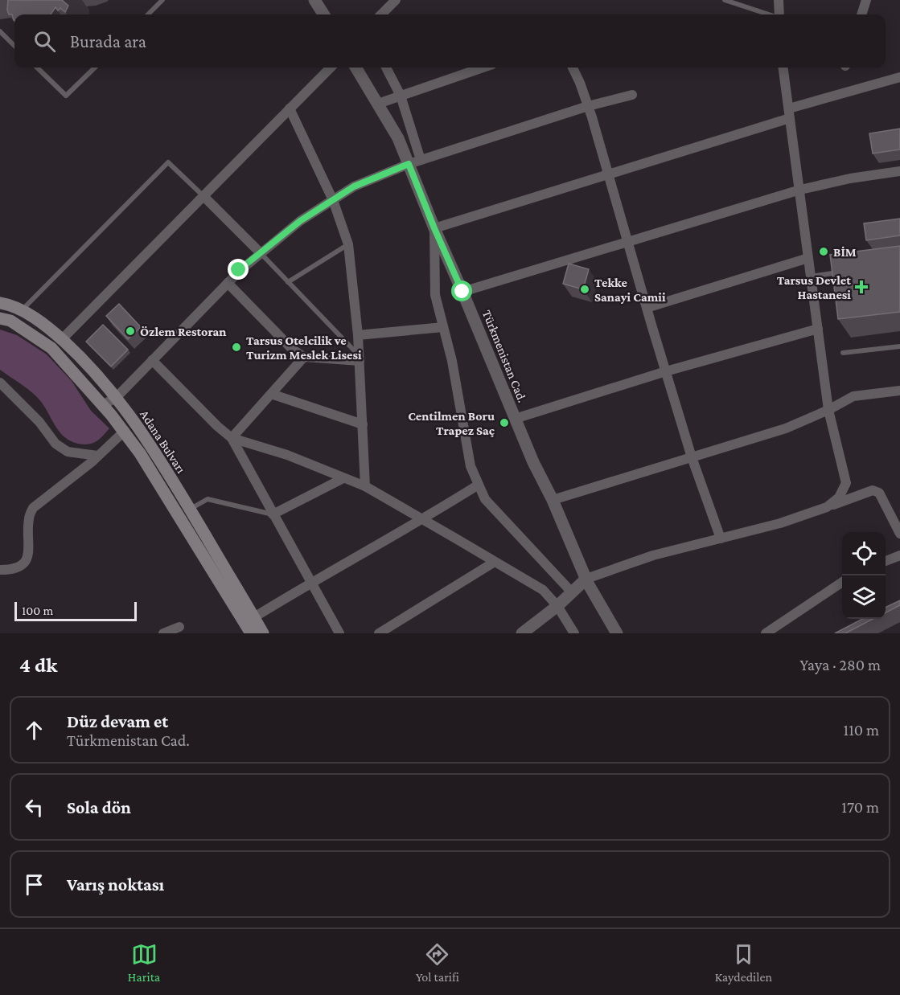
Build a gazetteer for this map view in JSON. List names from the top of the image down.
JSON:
{
  "streets": {
    "main road": ["Adana Bulvarı"],
    "street": ["Türkmenistan Cad."]
  },
  "places": {
    "other": [
      "BİM",
      "Tekke Sanayi Camii",
      "Özlem Restoran",
      "Tarsus Otelcilik ve Turizm Meslek Lisesi",
      "Centilmen Boru Trapez Saç"
    ],
    "health": ["Tarsus Devlet Hastanesi"]
  },
  "scale_bar": "100 m",
  "page": {
    "search": "Burada ara",
    "scale": "100 m",
    "heading": ["4 dk", "Yaya · 280 m"],
    "list": [
      ["Düz devam et", "Türkmenistan Cad.", "110 m"],
      ["Sola dön", "170 m"],
      "Varış noktası"
    ],
    "nav": ["Harita", "Yol tarifi", "Kaydedilen"]
  }
}
